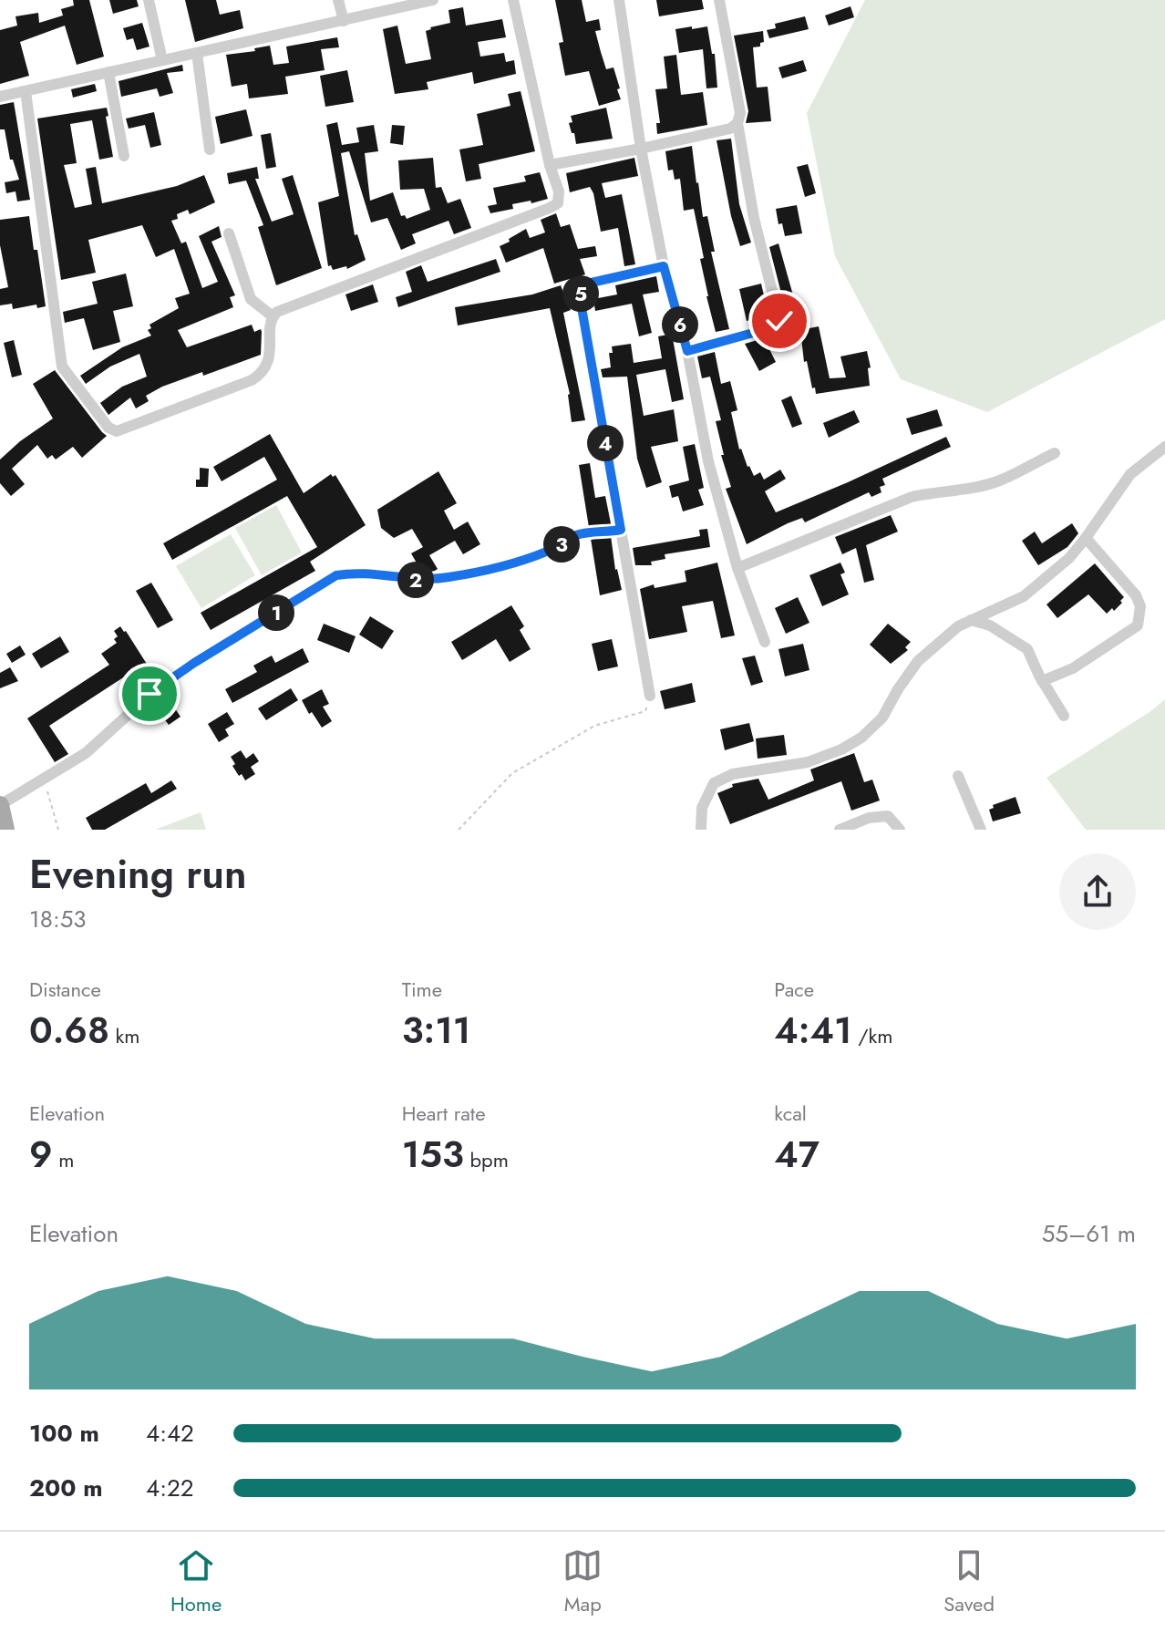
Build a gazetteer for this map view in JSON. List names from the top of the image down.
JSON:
{
  "page": {
    "pins": [
      "5",
      "6",
      "4",
      "3",
      "2",
      "1"
    ],
    "heading": ["Evening run", "18:53"],
    "stats": [
      ["Distance", "0.68 km"],
      ["Time", "3:11"],
      ["Pace", "4:41 /km"],
      ["Elevation", "9 m"],
      ["Heart rate", "153 bpm"],
      ["kcal", "47"]
    ],
    "chart": ["Elevation", "55–61 m"],
    "list": [
      {
        "name": "100 m",
        "note": "4:42"
      },
      {
        "name": "200 m",
        "note": "4:22"
      }
    ],
    "tabs": ["Home", "Map", "Saved"]
  }
}
